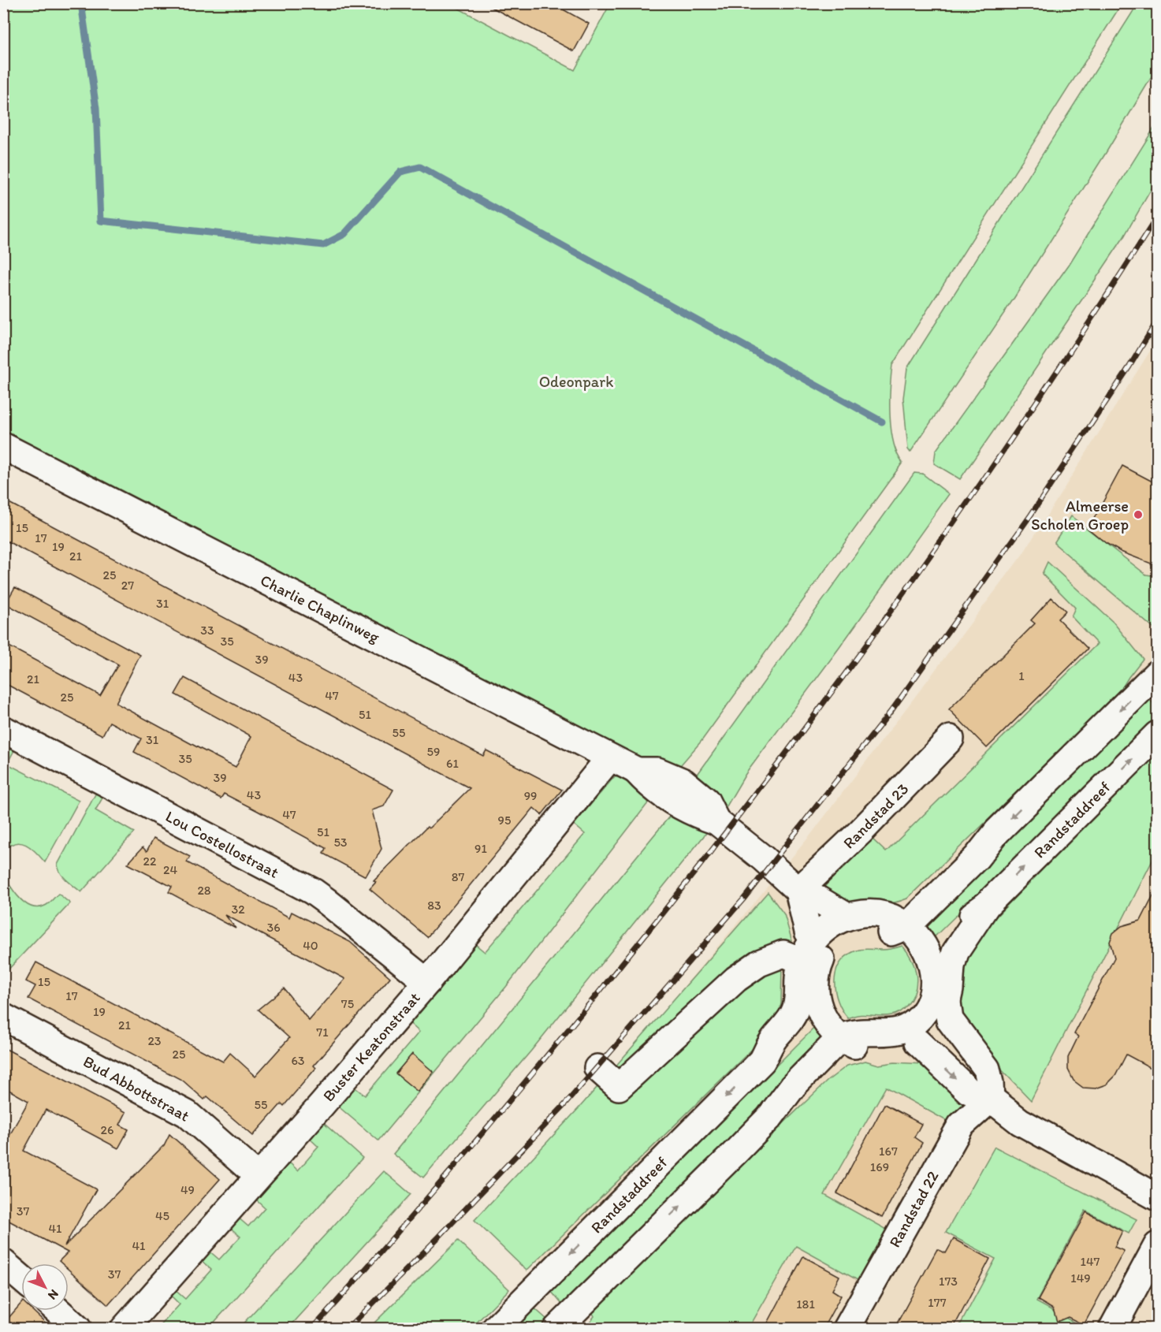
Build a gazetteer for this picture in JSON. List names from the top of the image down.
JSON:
{
  "streets": {
    "street": [
      "Charlie Chaplinweg",
      "Randstad 23",
      "Randstaddreef",
      "Lou Costellostraat",
      "Buster Keatonstraat",
      "Bud Abbottstraat",
      "Randstad 22"
    ]
  },
  "crossings": [
    ["Charlie Chaplinweg", "Randstad 23"],
    ["Charlie Chaplinweg", "Buster Keatonstraat"],
    ["Lou Costellostraat", "Buster Keatonstraat"],
    ["Buster Keatonstraat", "Bud Abbottstraat"]
  ],
  "parks": ["Odeonpark"],
  "places": ["Almeerse Scholen Groep"],
  "house_numbers": [
    "15",
    "17",
    "19",
    "21",
    "25",
    "27",
    "31",
    "33",
    "35",
    "39",
    "1",
    "43",
    "21",
    "47",
    "25",
    "51",
    "55",
    "31",
    "59",
    "35",
    "61",
    "39",
    "43",
    "99",
    "47",
    "95",
    "51",
    "53",
    "91",
    "22",
    "24",
    "87",
    "28",
    "83",
    "32",
    "36",
    "40",
    "15",
    "17",
    "75",
    "19",
    "21",
    "71",
    "23",
    "25",
    "63",
    "55",
    "26",
    "167",
    "169",
    "49",
    "37",
    "45",
    "41",
    "41",
    "147",
    "37",
    "149",
    "173",
    "177",
    "181"
  ],
  "north": "bottom right"
}
